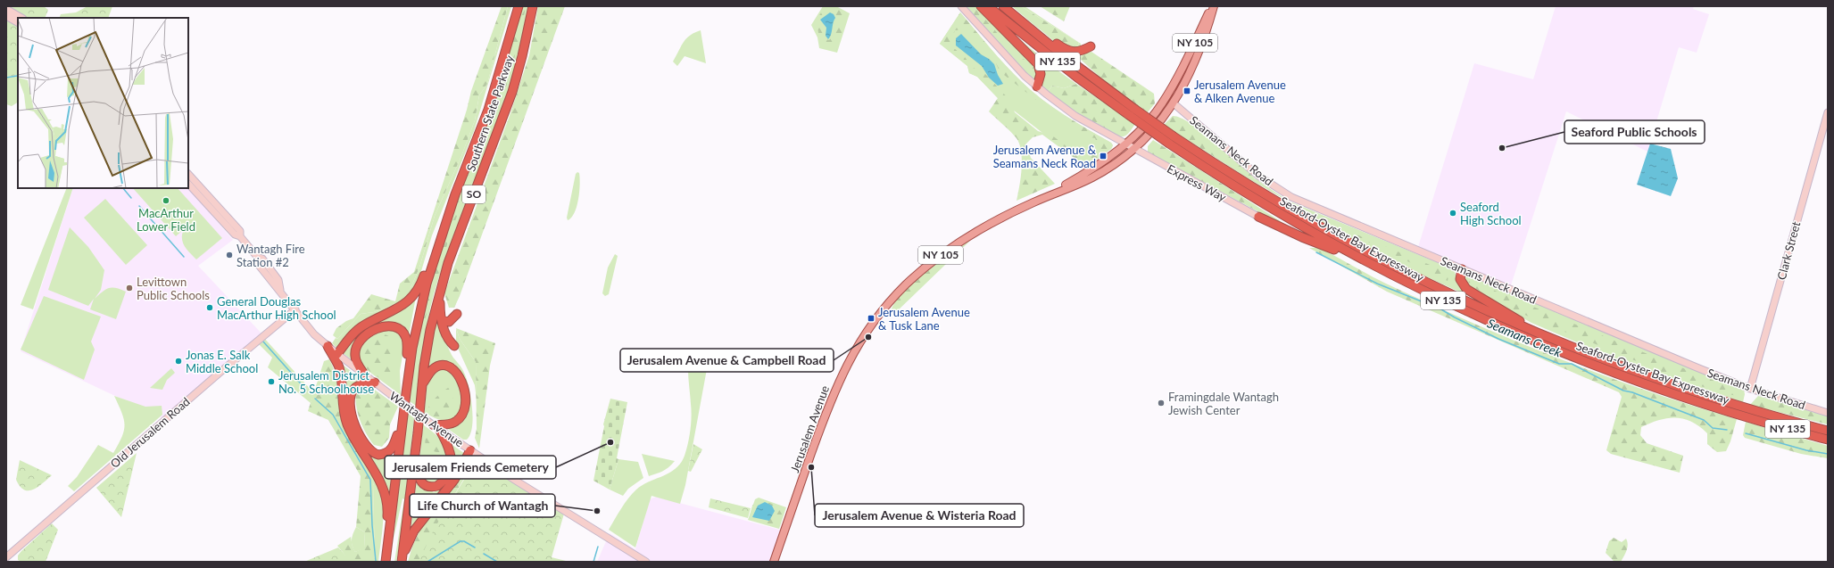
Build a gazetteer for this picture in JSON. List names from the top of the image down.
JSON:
{
  "streets": {
    "highway": [
      "NY 135",
      "Southern State Parkway",
      "SO",
      "Seaford-Oyster Bay Expressway"
    ],
    "main road": [
      "NY 105",
      "Seamans Neck Road",
      "Express Way",
      "Clark Street",
      "Wantagh Avenue",
      "Jerusalem Avenue",
      "Old Jerusalem Road"
    ]
  },
  "crossings": [
    ["Seamans Neck Road", "Clark Street"],
    ["Seamans Neck Road", "Jerusalem Avenue"],
    ["Express Way", "Jerusalem Avenue"],
    ["Wantagh Avenue", "Old Jerusalem Road"]
  ],
  "water": ["Seamans Creek"],
  "places": {
    "transit": ["Jerusalem Avenue & Alken Avenue", "Jerusalem Avenue & Seamans Neck Road", "Jerusalem Avenue & Tusk Lane"],
    "other": [
      "Seaford Public Schools",
      "MacArthur Lower Field",
      "Seaford High School",
      "Wantagh Fire Station #2",
      "Levittown Public Schools",
      "General Douglas MacArthur High School",
      "Jerusalem Avenue & Campbell Road",
      "Jonas E. Salk Middle School",
      "Jerusalem District No. 5 Schoolhouse",
      "Framingdale Wantagh Jewish Center",
      "Jerusalem Friends Cemetery",
      "Jerusalem Avenue & Wisteria Road",
      "Life Church of Wantagh"
    ]
  }
}
